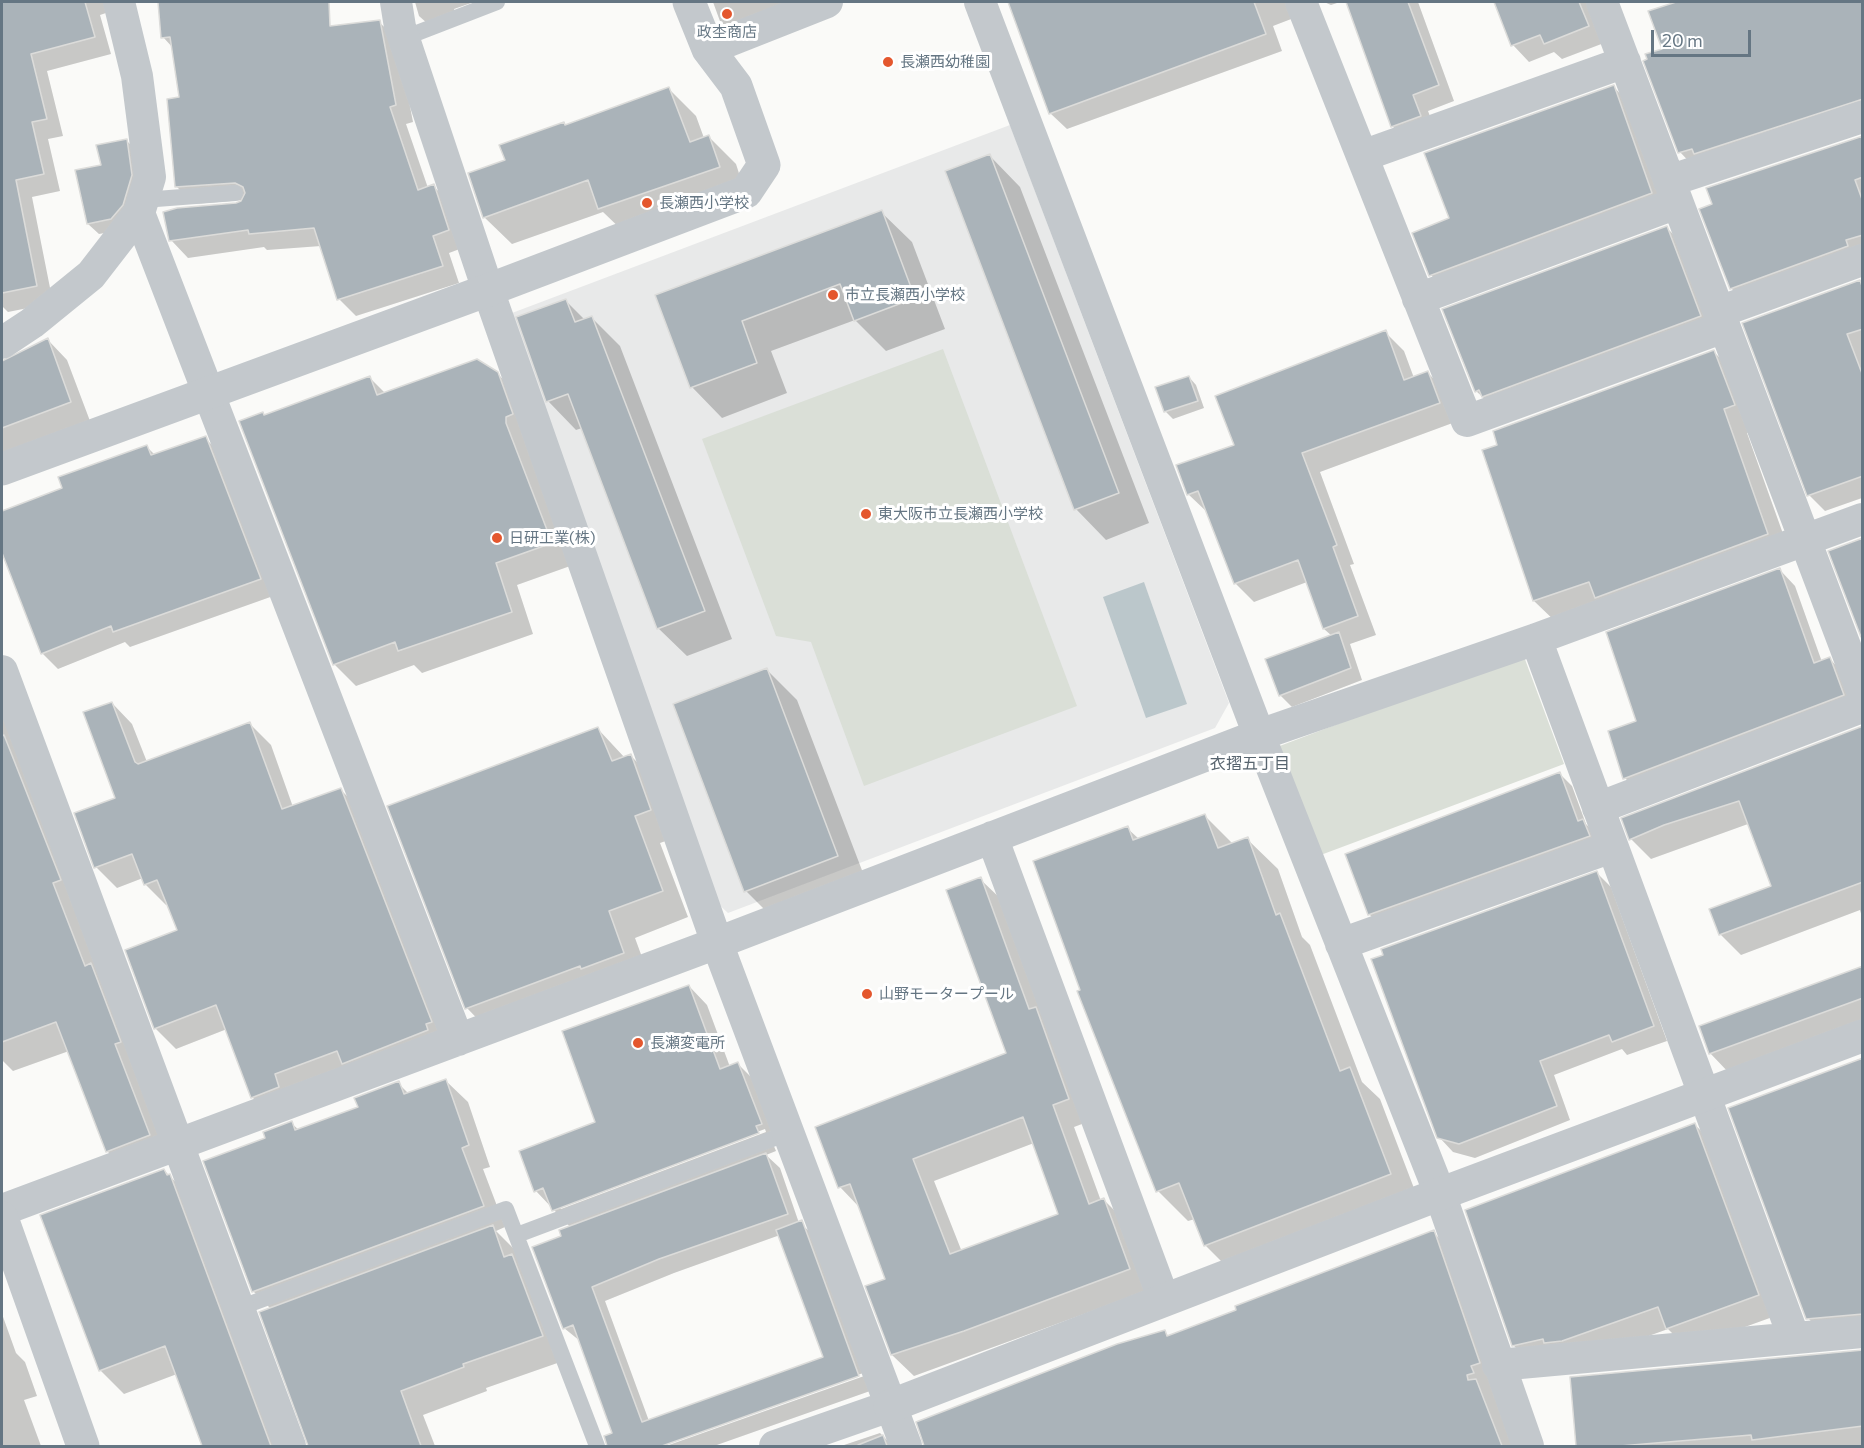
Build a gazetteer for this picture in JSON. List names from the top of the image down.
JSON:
{
  "districts": ["衣摺五丁目"],
  "places": [
    "政杢商店",
    "長瀬西幼稚園",
    "長瀬西小学校",
    "市立長瀬西小学校",
    "東大阪市立長瀬西小学校",
    "日研工業(株)",
    "山野モータープール",
    "長瀬変電所"
  ],
  "scale_bar": "20 m"
}
